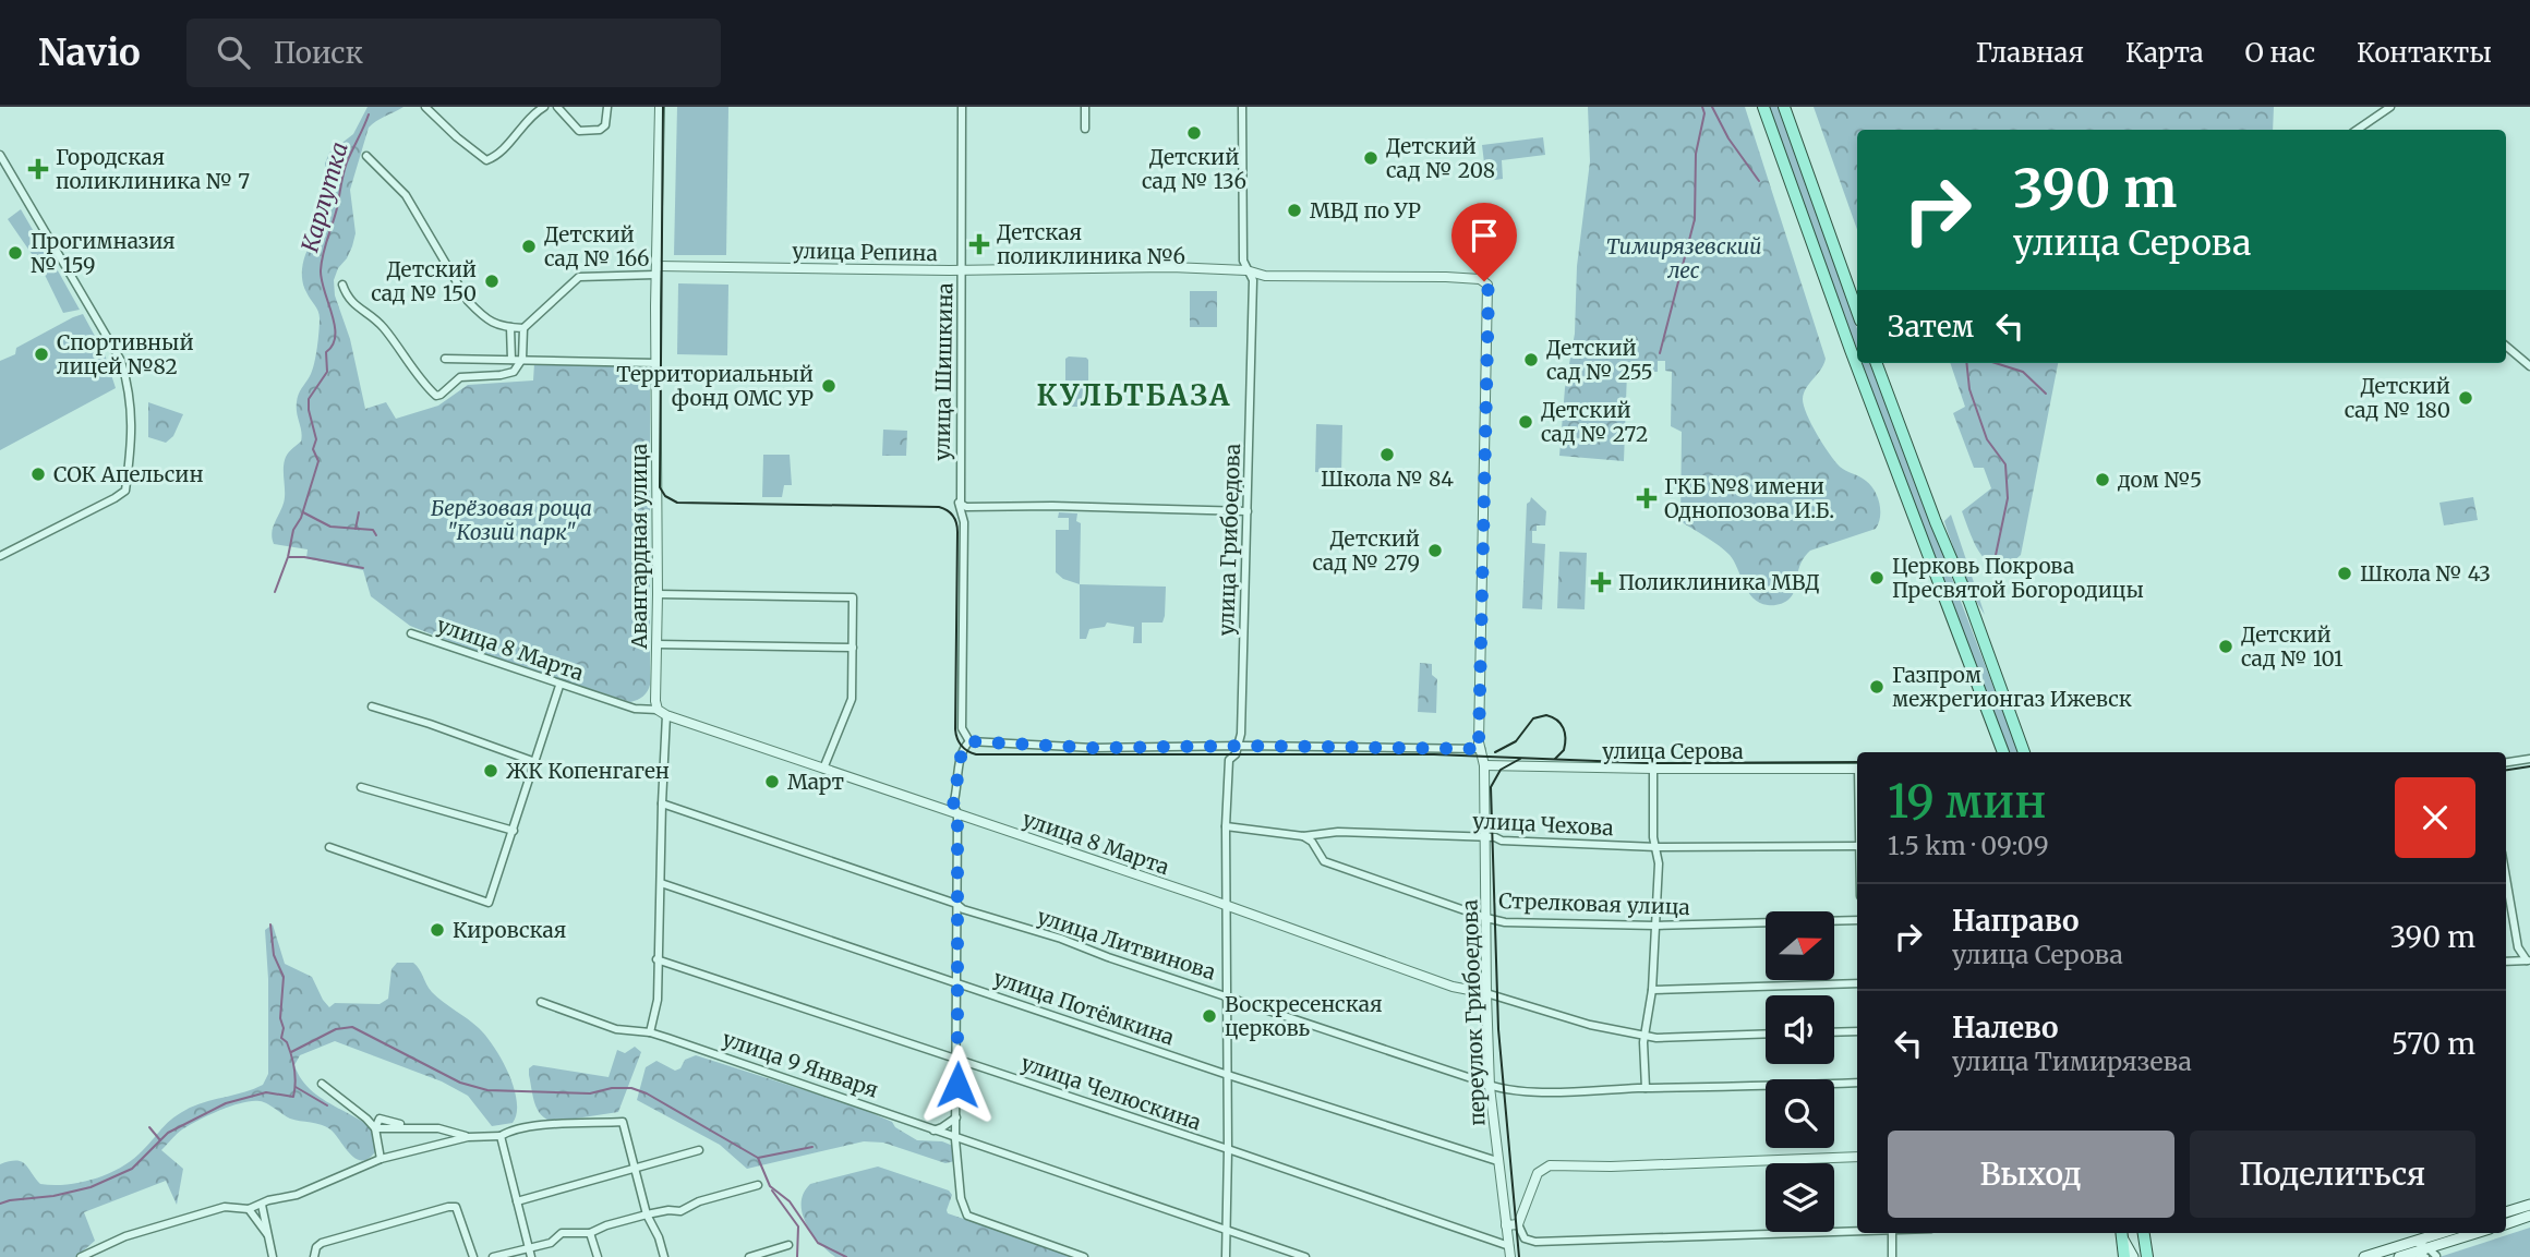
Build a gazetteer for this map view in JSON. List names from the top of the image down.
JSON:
{
  "streets": {
    "street": [
      "улица Репина",
      "улица Шишкина",
      "улица Грибоедова",
      "Авангардная улица",
      "улица 8 Марта",
      "улица Серова",
      "улица Чехова",
      "Стрелковая улица",
      "улица Литвинова",
      "улица Потёмкина",
      "переулок Грибоедова",
      "улица 9 Января",
      "улица Челюскина"
    ]
  },
  "crossings": [
    ["улица Репина", "улица Шишкина"],
    ["улица Репина", "улица Грибоедова"],
    ["улица Репина", "Авангардная улица"],
    ["улица Репина", "переулок Грибоедова"],
    ["Авангардная улица", "улица 8 Марта"],
    ["Авангардная улица", "улица Литвинова"],
    ["Авангардная улица", "улица Потёмкина"],
    ["Авангардная улица", "улица 9 Января"],
    ["Авангардная улица", "улица Челюскина"],
    ["улица 8 Марта", "переулок Грибоедова"],
    ["улица Серова", "переулок Грибоедова"],
    ["улица Чехова", "Стрелковая улица"],
    ["улица Чехова", "переулок Грибоедова"],
    ["Стрелковая улица", "переулок Грибоедова"],
    ["улица Литвинова", "переулок Грибоедова"],
    ["улица Потёмкина", "переулок Грибоедова"],
    ["переулок Грибоедова", "улица Челюскина"]
  ],
  "districts": ["КУЛЬТБАЗА"],
  "water": ["Карлутка"],
  "parks": ["Тимирязевский лес", "Берёзовая роща \"Козий парк\""],
  "places": {
    "other": [
      "Детский сад № 136",
      "Детский сад № 208",
      "МВД по УР",
      "Детский сад № 166",
      "Прогимназия № 159",
      "Детский сад № 150",
      "Спортивный лицей №82",
      "Детский сад № 255",
      "Территориальный фонд ОМС УР",
      "Детский сад № 180",
      "Детский сад № 272",
      "Школа № 84",
      "СОК Апельсин",
      "дом №5",
      "Детский сад № 279",
      "Школа № 43",
      "Церковь Покрова Пресвятой Богородицы",
      "Детский сад № 101",
      "Газпром межрегионгаз Ижевск",
      "ЖК Копенгаген",
      "Март",
      "Кировская",
      "Воскресенская церковь"
    ],
    "health": [
      "Городская поликлиника № 7",
      "Детская поликлиника №6",
      "ГКБ №8 имени Однопозова И.Б.",
      "Поликлиника МВД"
    ]
  },
  "north": "right",
  "page": {
    "header": "Navio",
    "search": "Поиск",
    "nav": [
      "Главная",
      "Карта",
      "О нас",
      "Контакты"
    ],
    "turn": ["390 m", "улица Серова"],
    "then": "Затем",
    "heading": ["19 мин", "1.5 km · 09:09"],
    "list": [
      {
        "name": "Направо",
        "note": "улица Серова",
        "value": "390 m"
      },
      {
        "name": "Налево",
        "note": "улица Тимирязева",
        "value": "570 m"
      }
    ],
    "buttons": ["Выход", "Поделиться"]
  }
}
